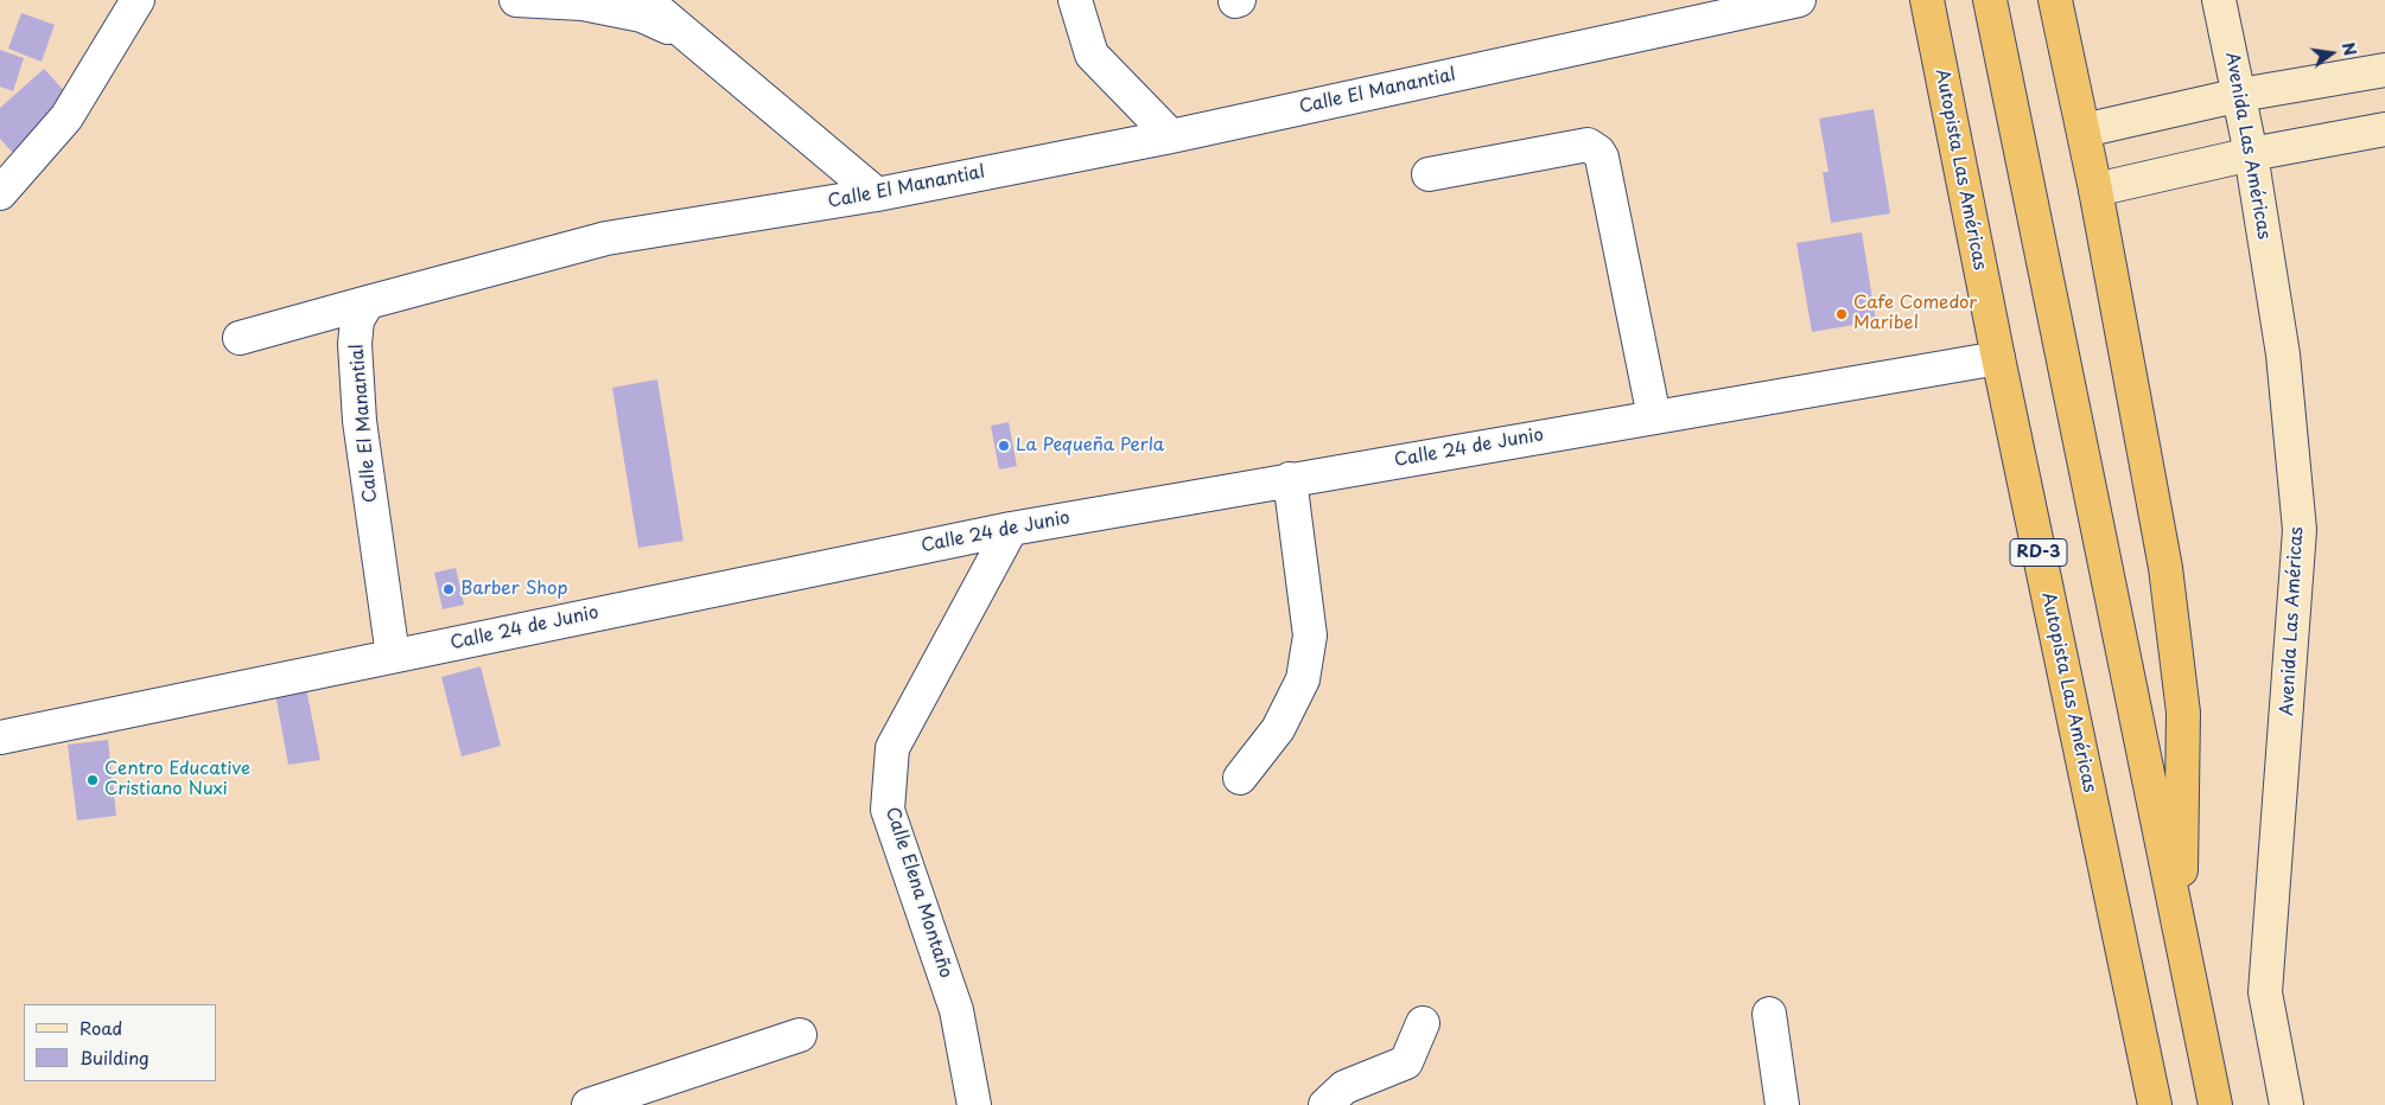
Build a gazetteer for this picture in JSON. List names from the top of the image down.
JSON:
{
  "streets": {
    "highway": ["Autopista Las Américas", "RD-3"],
    "street": [
      "Calle El Manantial",
      "Avenida Las Américas",
      "Calle 24 de Junio",
      "Calle Elena Montaño"
    ]
  },
  "crossings": [
    ["Calle El Manantial", "Calle 24 de Junio"],
    ["Autopista Las Américas", "Calle 24 de Junio"],
    ["Calle 24 de Junio", "Calle Elena Montaño"]
  ],
  "places": [
    "Cafe Comedor Maribel",
    "La Pequeña Perla",
    "Barber Shop",
    "Centro Educative Cristiano Nuxi"
  ],
  "legend": ["Road", "Building"],
  "north": "right"
}
